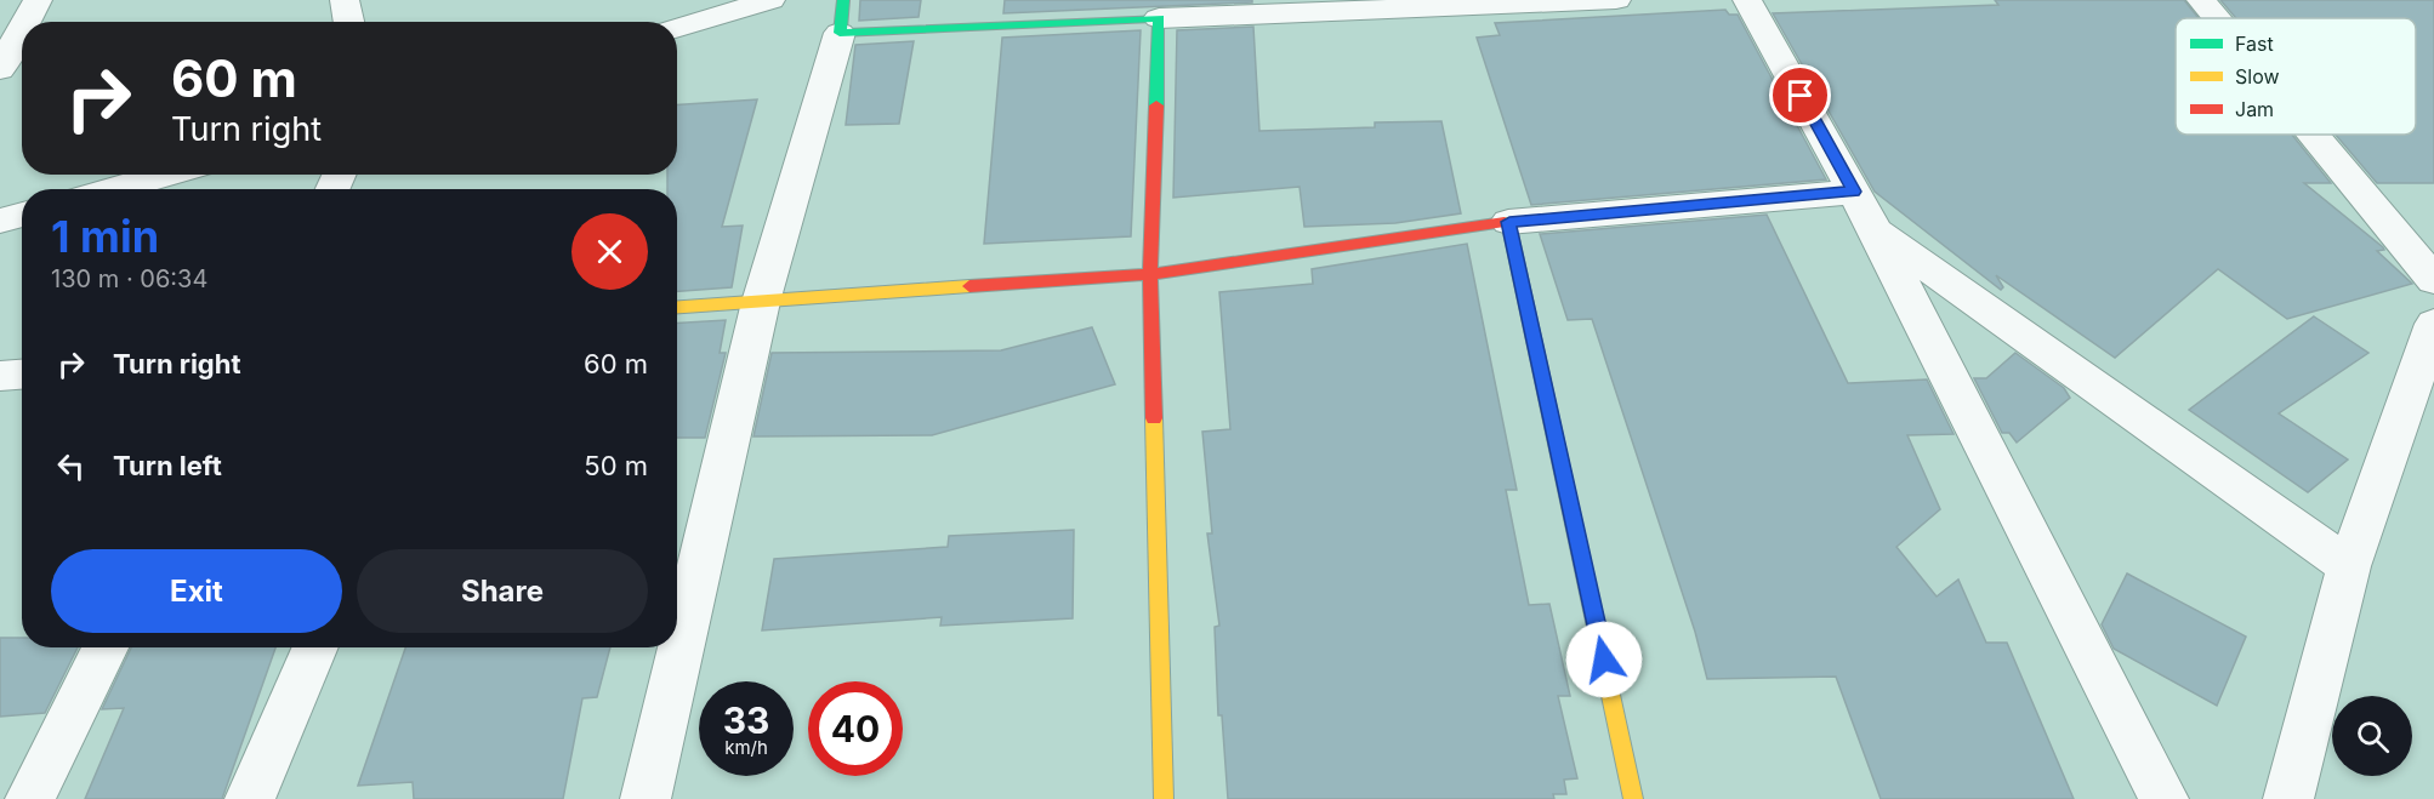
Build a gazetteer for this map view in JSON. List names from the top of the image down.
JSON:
{
  "legend": ["Fast", "Slow", "Jam"],
  "page": {
    "turn": ["60 m", "Turn right"],
    "heading": ["1 min", "130 m · 06:34"],
    "list": [
      {
        "name": "Turn right",
        "value": "60 m"
      },
      {
        "name": "Turn left",
        "value": "50 m"
      }
    ],
    "buttons": ["Exit", "Share"],
    "speed": "33 km/h",
    "limit": "40"
  }
}
